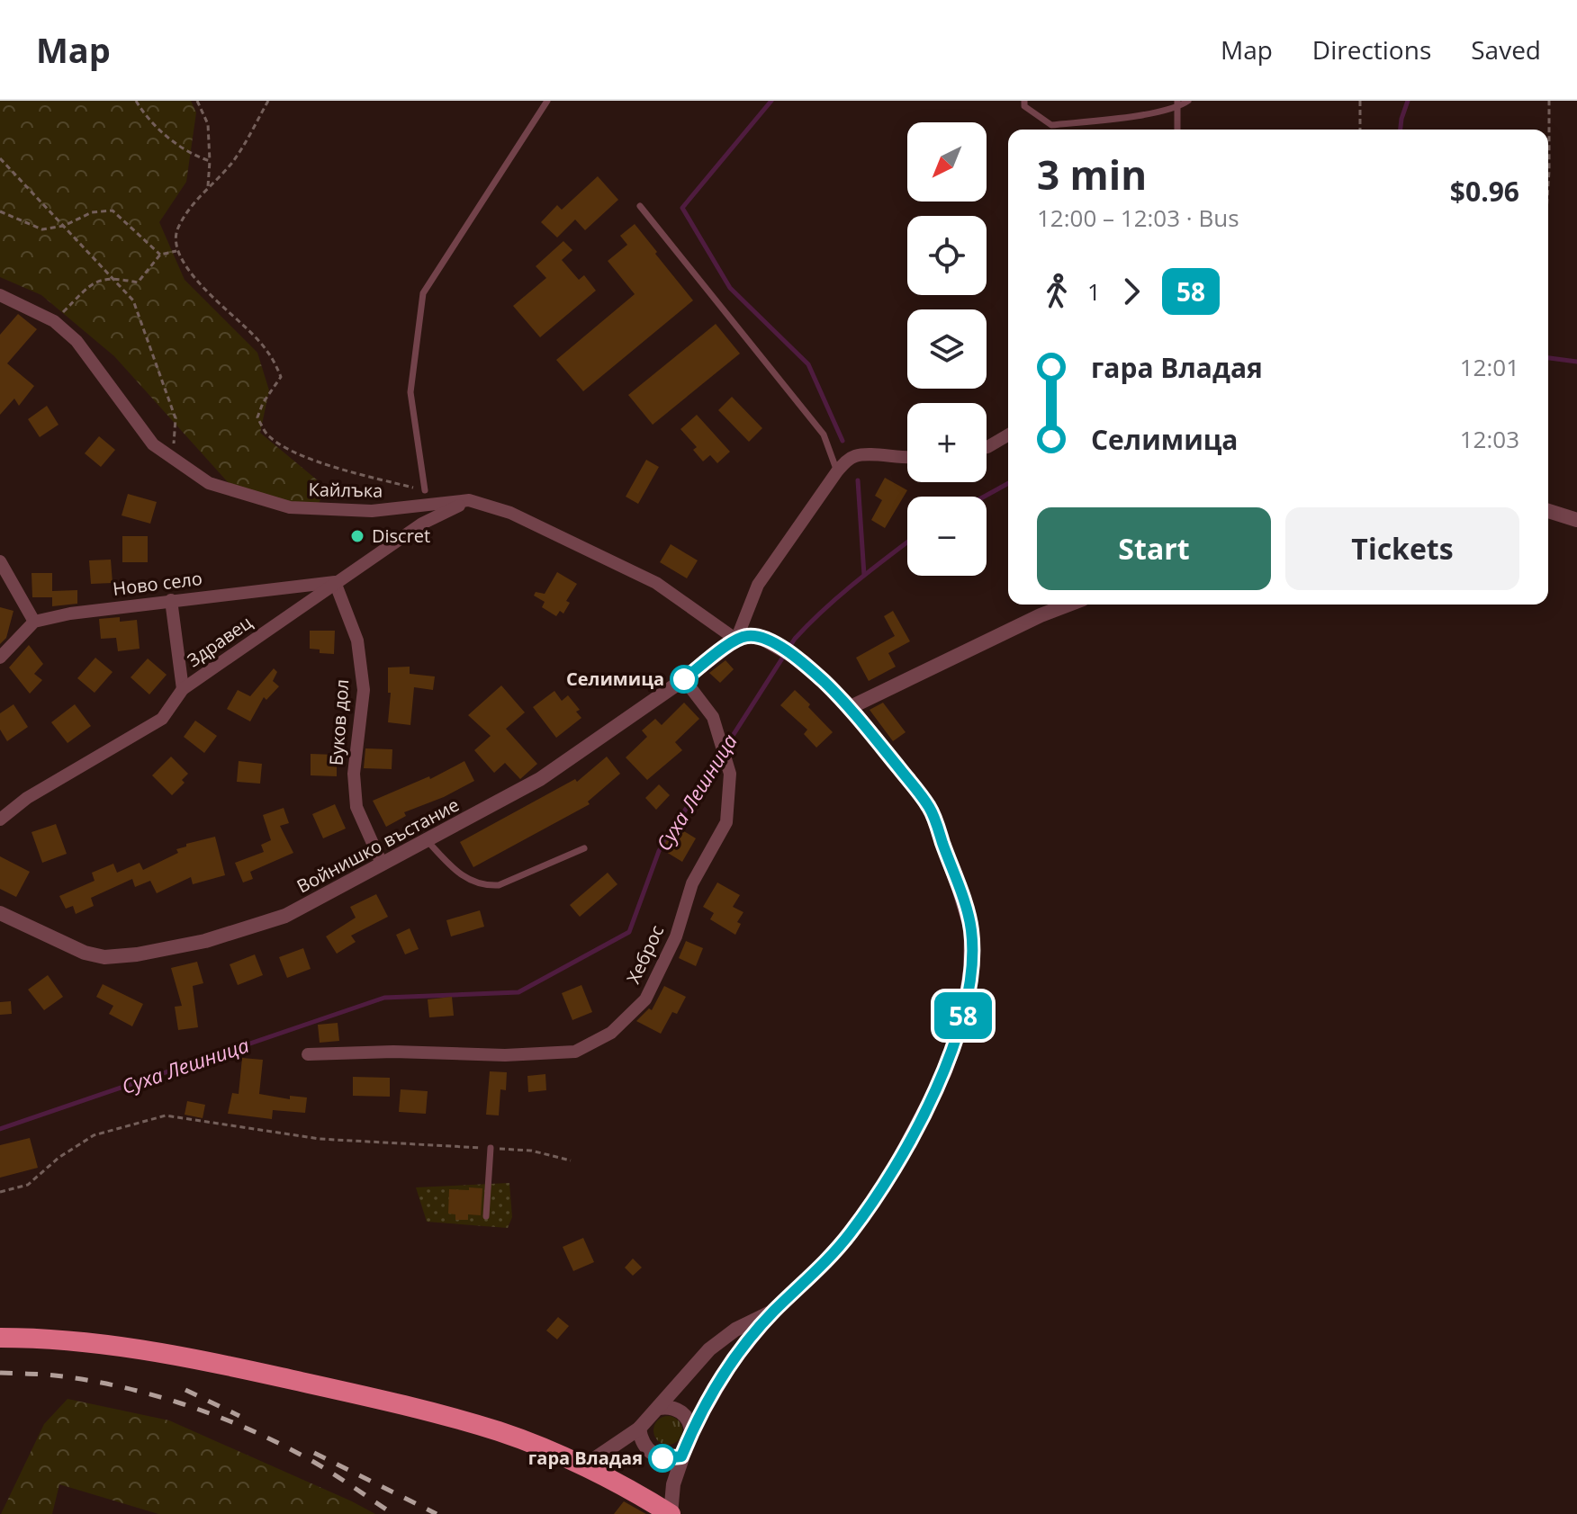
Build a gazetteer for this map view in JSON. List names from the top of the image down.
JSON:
{
  "streets": {
    "street": [
      "Кайлъка",
      "Ново село",
      "Здравец",
      "Буков дол",
      "Войнишко въстание",
      "Хеброс"
    ]
  },
  "crossings": [
    ["Кайлъка", "Здравец"],
    ["Кайлъка", "Войнишко въстание"],
    ["Ново село", "Здравец"],
    ["Ново село", "Буков дол"],
    ["Здравец", "Буков дол"],
    ["Буков дол", "Войнишко въстание"],
    ["Войнишко въстание", "Хеброс"]
  ],
  "water": ["Суха Лешница"],
  "places": ["Discret", "Селимица", "гара Владая"],
  "lines": ["bus line 58"],
  "north": "bottom left",
  "page": {
    "header": "Map",
    "nav": ["Map", "Directions", "Saved"],
    "on_map": "58",
    "map_buttons": ["+", "−"],
    "heading": ["3 min", "12:00 – 12:03 · Bus", "$0.96"],
    "legs": ["1", "58"],
    "list": [
      {
        "name": "гара Владая",
        "value": "12:01"
      },
      {
        "name": "Селимица",
        "value": "12:03"
      }
    ],
    "buttons": ["Start", "Tickets"]
  }
}
